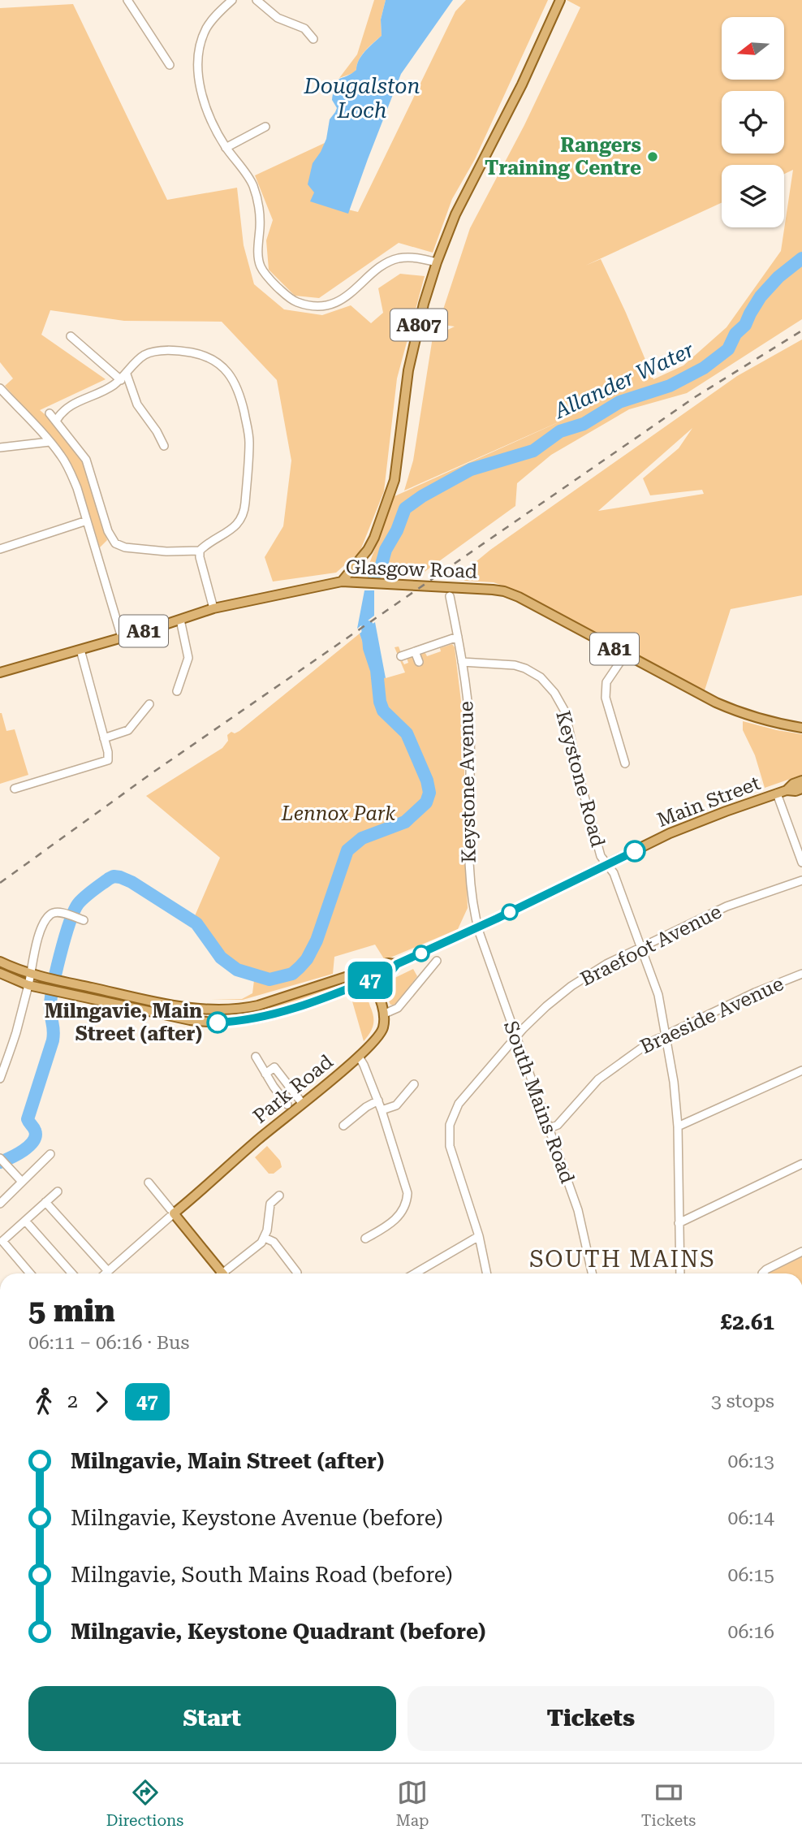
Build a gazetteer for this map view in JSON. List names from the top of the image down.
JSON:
{
  "streets": {
    "main road": [
      "A807",
      "Glasgow Road",
      "A81",
      "Main Street",
      "Park Road"
    ],
    "street": [
      "Keystone Road",
      "Keystone Avenue",
      "Braefoot Avenue",
      "Braeside Avenue",
      "South Mains Road"
    ]
  },
  "crossings": [
    ["A807", "Glasgow Road"],
    ["Keystone Road", "Keystone Avenue"],
    ["Keystone Road", "Main Street"],
    ["Keystone Road", "Braefoot Avenue"],
    ["Keystone Road", "Braeside Avenue"],
    ["Keystone Avenue", "Main Street"],
    ["Keystone Avenue", "South Mains Road"],
    ["Main Street", "South Mains Road"],
    ["Braefoot Avenue", "South Mains Road"],
    ["Braeside Avenue", "South Mains Road"]
  ],
  "districts": ["SOUTH MAINS"],
  "water": ["Dougalston Loch", "Allander Water"],
  "parks": ["Lennox Park"],
  "places": ["Rangers Training Centre", "Milngavie, Main Street (after)"],
  "lines": ["bus line 47"],
  "north": "left",
  "page": {
    "on_map": "47",
    "heading": ["5 min", "06:11 – 06:16 · Bus", "£2.61"],
    "legs": ["2", "47", "3 stops"],
    "list": [
      {
        "name": "Milngavie, Main Street (after)",
        "value": "06:13"
      },
      {
        "name": "Milngavie, Keystone Avenue (before)",
        "value": "06:14"
      },
      {
        "name": "Milngavie, South Mains Road (before)",
        "value": "06:15"
      },
      {
        "name": "Milngavie, Keystone Quadrant (before)",
        "value": "06:16"
      }
    ],
    "buttons": ["Start", "Tickets"],
    "tabs": ["Directions", "Map", "Tickets"]
  }
}
